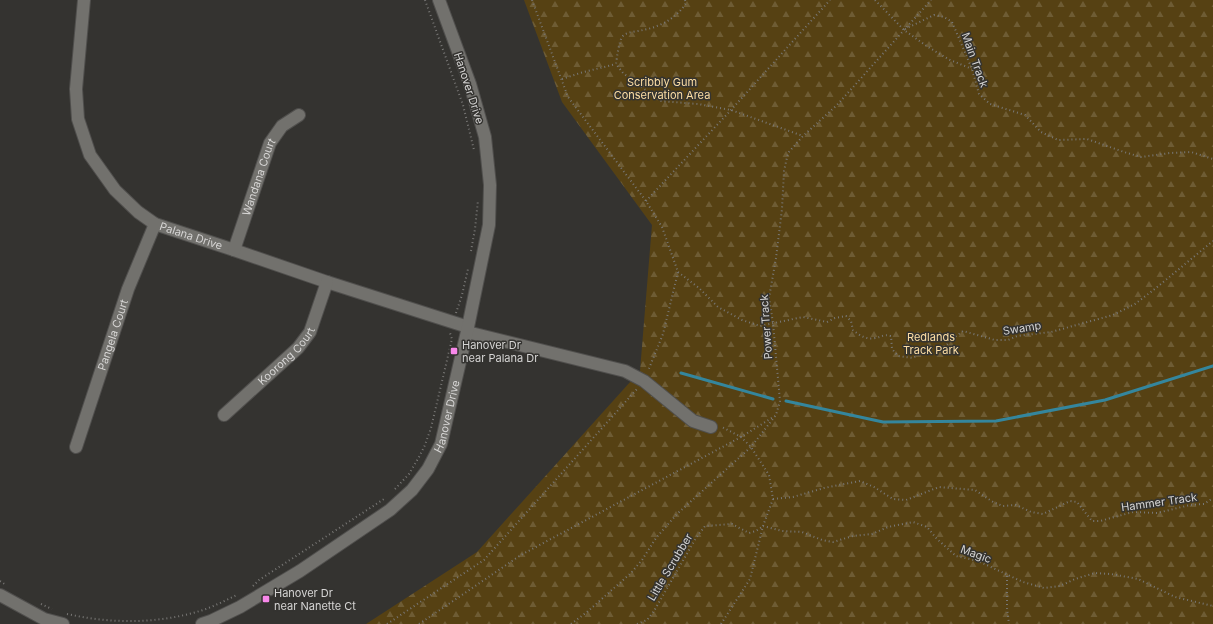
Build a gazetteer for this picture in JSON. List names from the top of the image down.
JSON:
{
  "streets": {
    "street": [
      "Hanover Drive",
      "Wandana Court",
      "Palana Drive",
      "Pangela Court",
      "Koorong Court"
    ],
    "path": [
      "Main Track",
      "Power Track",
      "Swamp",
      "Hammer Track",
      "Magic",
      "Little Scrubber"
    ]
  },
  "crossings": [
    ["Main Track", "Power Track"],
    ["Hanover Drive", "Palana Drive"],
    ["Wandana Court", "Palana Drive"],
    ["Palana Drive", "Pangela Court"],
    ["Palana Drive", "Koorong Court"],
    ["Power Track", "Swamp"],
    ["Magic", "Little Scrubber"]
  ],
  "parks": ["Scribbly Gum Conservation Area", "Redlands Track Park"],
  "places": {
    "transit": ["Hanover Dr near Palana Dr", "Hanover Dr near Nanette Ct"]
  }
}
